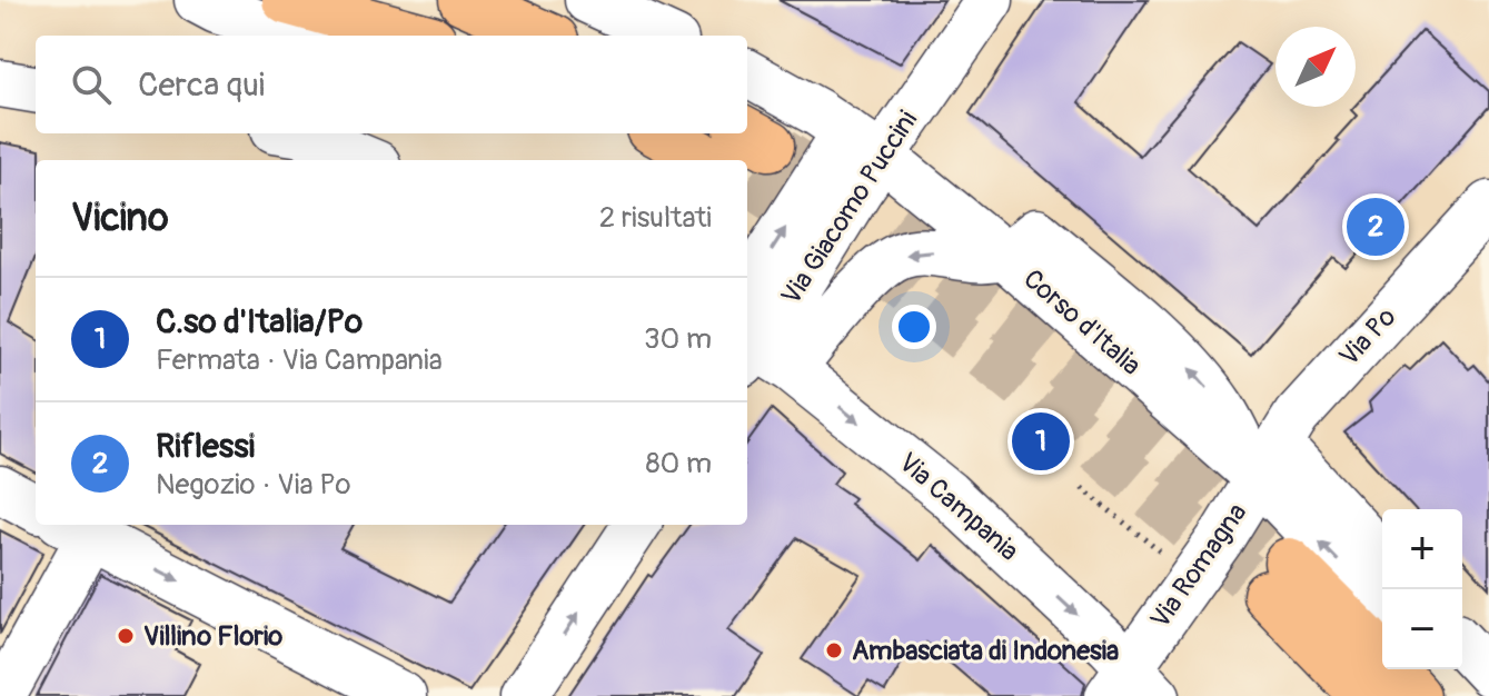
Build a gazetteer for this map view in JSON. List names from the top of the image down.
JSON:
{
  "streets": {
    "street": [
      "Via Giacomo Puccini",
      "Corso d'Italia",
      "Via Po",
      "Via Campania",
      "Via Romagna"
    ]
  },
  "crossings": [
    ["Via Giacomo Puccini", "Corso d'Italia"],
    ["Via Giacomo Puccini", "Via Campania"],
    ["Corso d'Italia", "Via Po"],
    ["Corso d'Italia", "Via Romagna"],
    ["Via Po", "Via Romagna"],
    ["Via Campania", "Via Romagna"]
  ],
  "one_way": ["Via Giacomo Puccini", "Corso d'Italia", "Via Campania"],
  "places": ["Villino Florio", "Ambasciata di Indonesia"],
  "north": "top right",
  "page": {
    "search": "Cerca qui",
    "heading": ["Vicino", "2 risultati"],
    "pins": ["2", "1"],
    "list": [
      {
        "mark": "1",
        "name": "C.so d'Italia/Po",
        "note": "Fermata · Via Campania",
        "value": "30 m"
      },
      {
        "mark": "2",
        "name": "Riflessi",
        "note": "Negozio · Via Po",
        "value": "80 m"
      }
    ],
    "map_buttons": ["+", "−"]
  }
}
